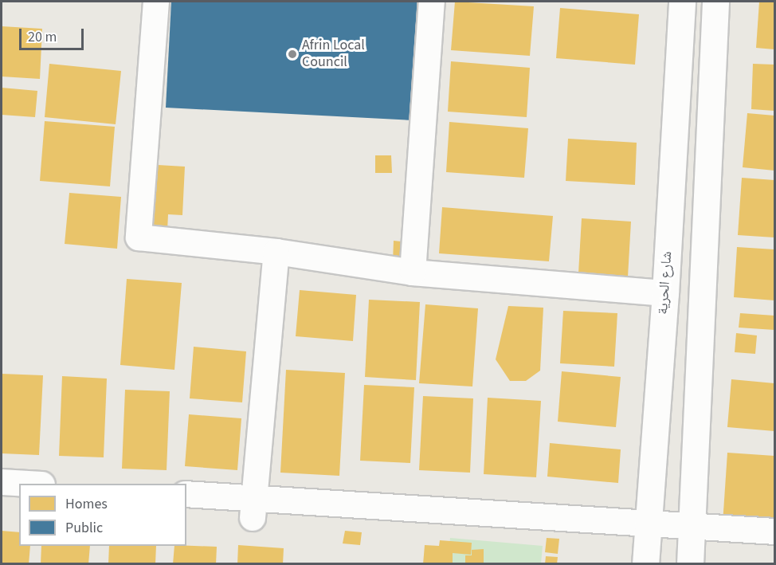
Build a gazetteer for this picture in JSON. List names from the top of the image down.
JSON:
{
  "streets": {
    "main road": ["شارع الحرية"]
  },
  "places": ["Afrin Local Council"],
  "legend": ["Homes", "Public"],
  "scale_bar": "20 m"
}
